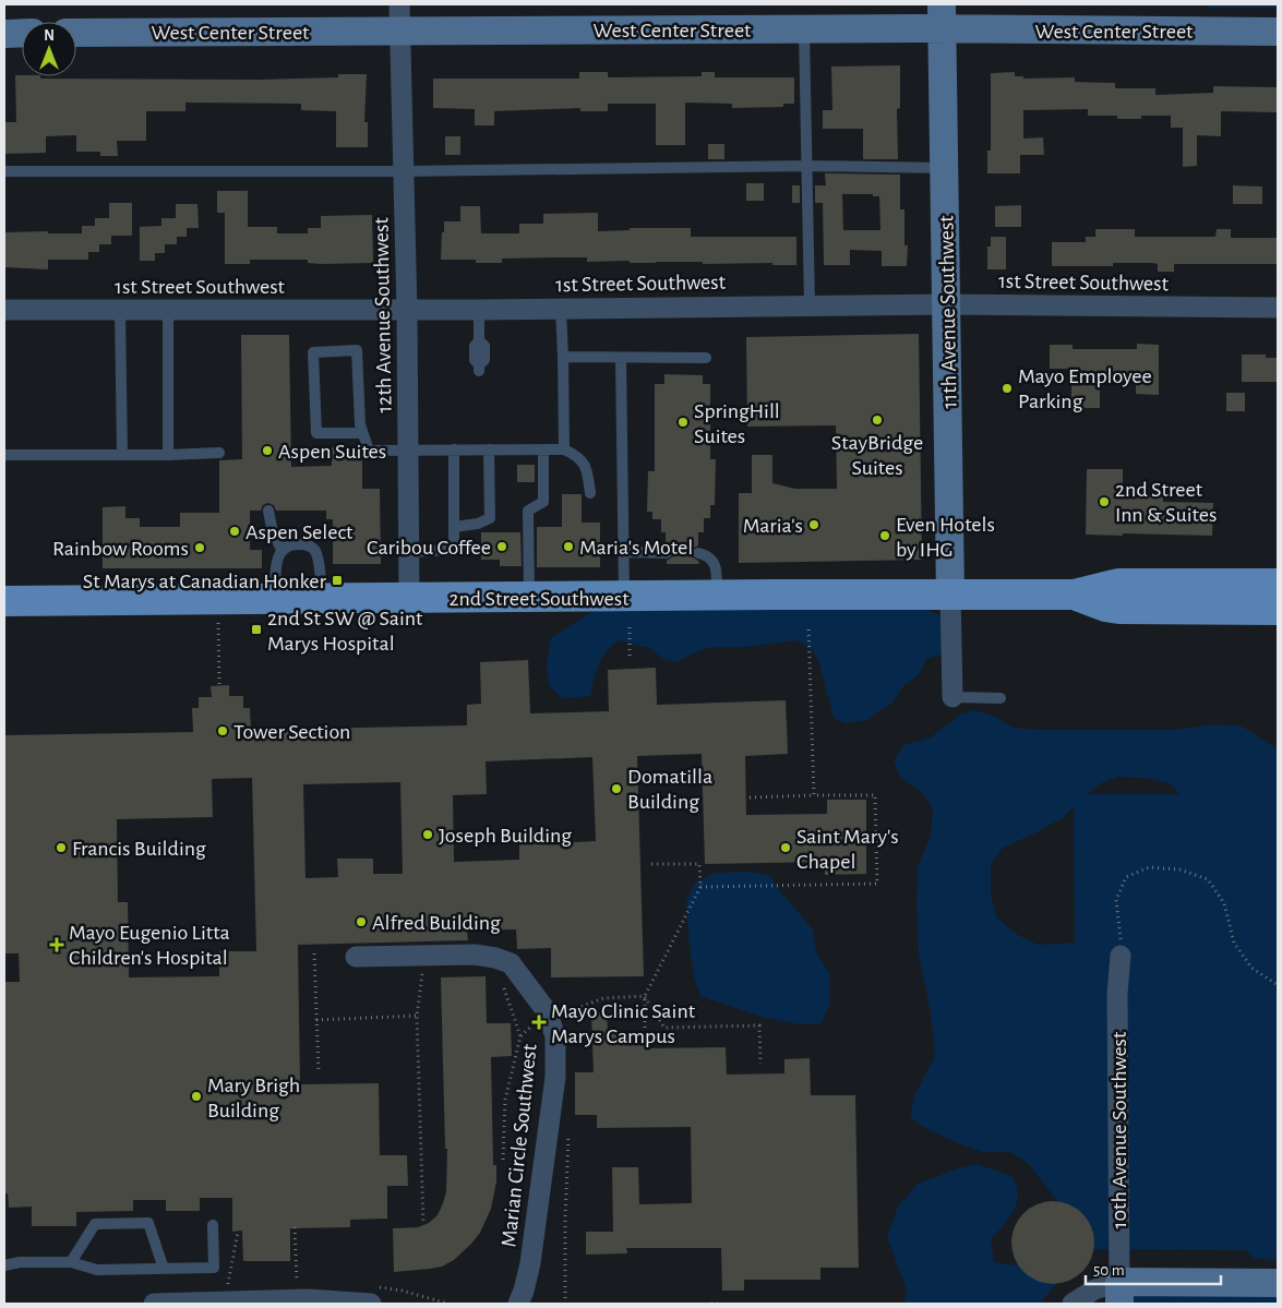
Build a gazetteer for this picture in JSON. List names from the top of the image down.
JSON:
{
  "streets": {
    "main road": ["2nd Street Southwest"],
    "street": [
      "West Center Street",
      "1st Street Southwest",
      "11th Avenue Southwest",
      "12th Avenue Southwest",
      "10th Avenue Southwest",
      "Marian Circle Southwest"
    ]
  },
  "crossings": [
    ["West Center Street", "11th Avenue Southwest"],
    ["West Center Street", "12th Avenue Southwest"],
    ["1st Street Southwest", "11th Avenue Southwest"],
    ["1st Street Southwest", "12th Avenue Southwest"],
    ["11th Avenue Southwest", "2nd Street Southwest"],
    ["12th Avenue Southwest", "2nd Street Southwest"]
  ],
  "places": {
    "other": [
      "Mayo Employee Parking",
      "StayBridge Suites",
      "SpringHill Suites",
      "Aspen Suites",
      "2nd Street Inn & Suites",
      "Maria's",
      "Aspen Select",
      "Even Hotels by IHG",
      "Caribou Coffee",
      "Maria's Motel",
      "Rainbow Rooms",
      "Tower Section",
      "Domatilla Building",
      "Joseph Building",
      "Francis Building",
      "Saint Mary's Chapel",
      "Alfred Building",
      "Mary Brigh Building"
    ],
    "transit": ["St Marys at Canadian Honker", "2nd St SW @ Saint Marys Hospital"],
    "health": ["Mayo Eugenio Litta Children's Hospital", "Mayo Clinic Saint Marys Campus"]
  },
  "scale_bar": "50 m",
  "north": "top"
}
